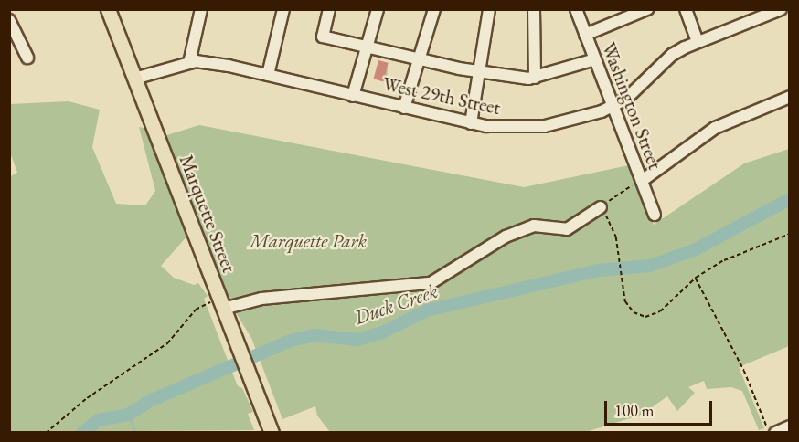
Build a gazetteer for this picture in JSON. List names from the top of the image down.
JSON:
{
  "streets": {
    "main road": ["Marquette Street"],
    "street": ["West 29th Street", "Washington Street"]
  },
  "crossings": [
    ["West 29th Street", "Washington Street"],
    ["West 29th Street", "Marquette Street"]
  ],
  "water": ["Duck Creek"],
  "parks": ["Marquette Park"],
  "scale_bar": "100 m"
}
